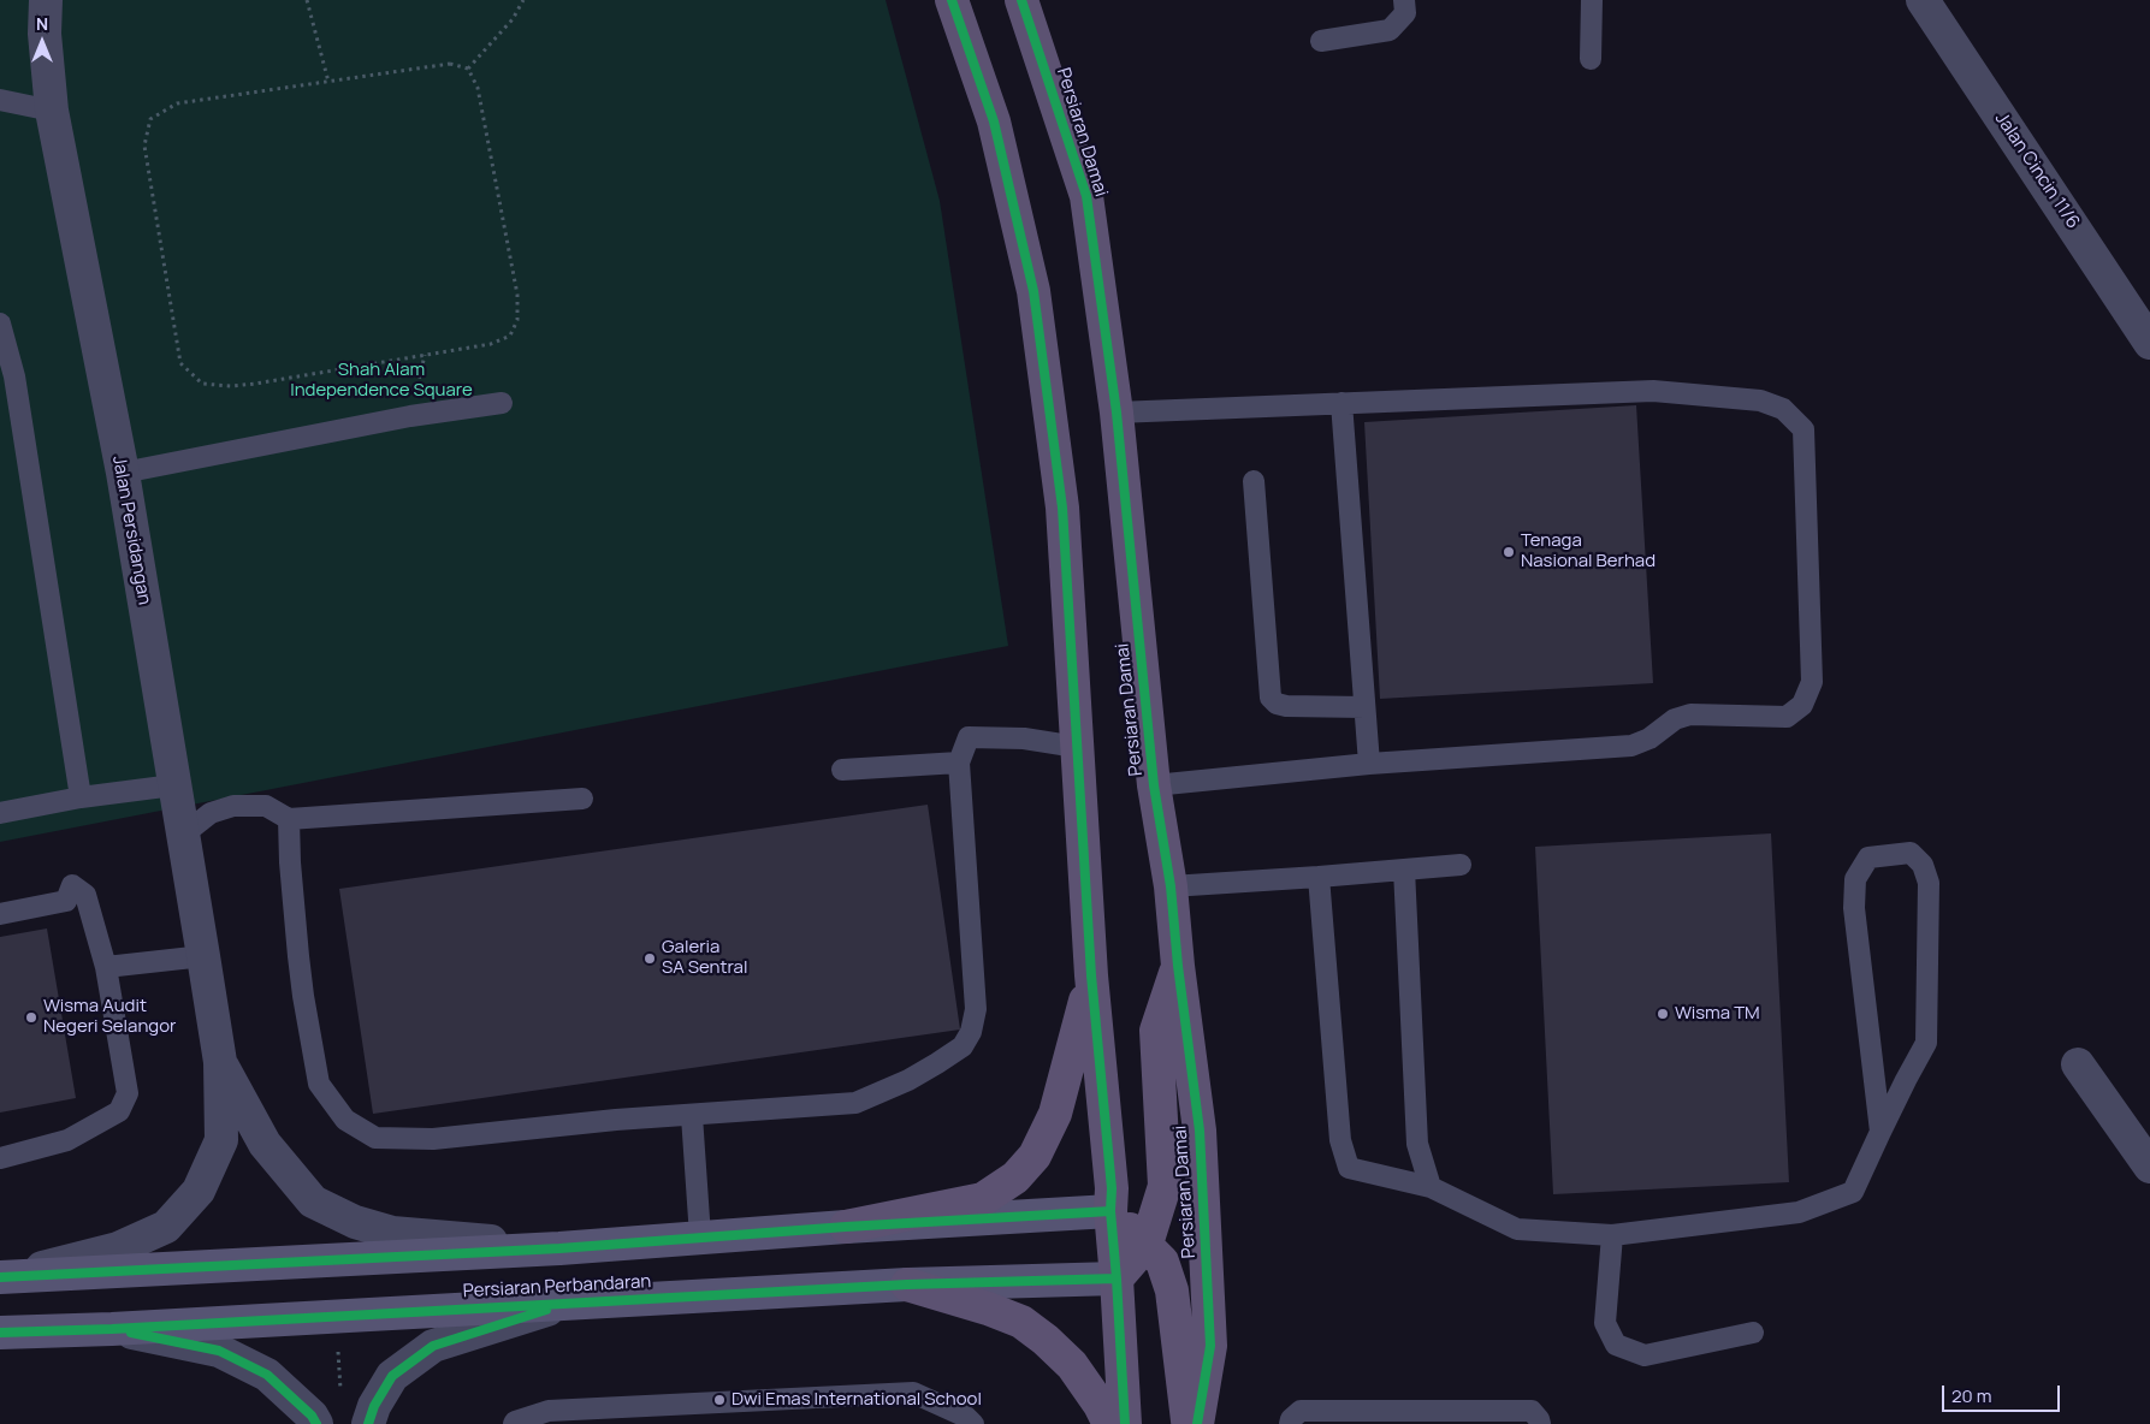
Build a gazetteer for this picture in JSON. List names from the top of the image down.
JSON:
{
  "streets": {
    "main road": ["Persiaran Damai", "Persiaran Perbandaran"],
    "street": ["Jalan Cincin 11/6", "Jalan Persidangan"]
  },
  "parks": ["Shah Alam Independence Square"],
  "places": [
    "Tenaga Nasional Berhad",
    "Galeria SA Sentral",
    "Wisma TM",
    "Wisma Audit Negeri Selangor",
    "Dwi Emas International School"
  ],
  "scale_bar": "20 m",
  "north": "top"
}
